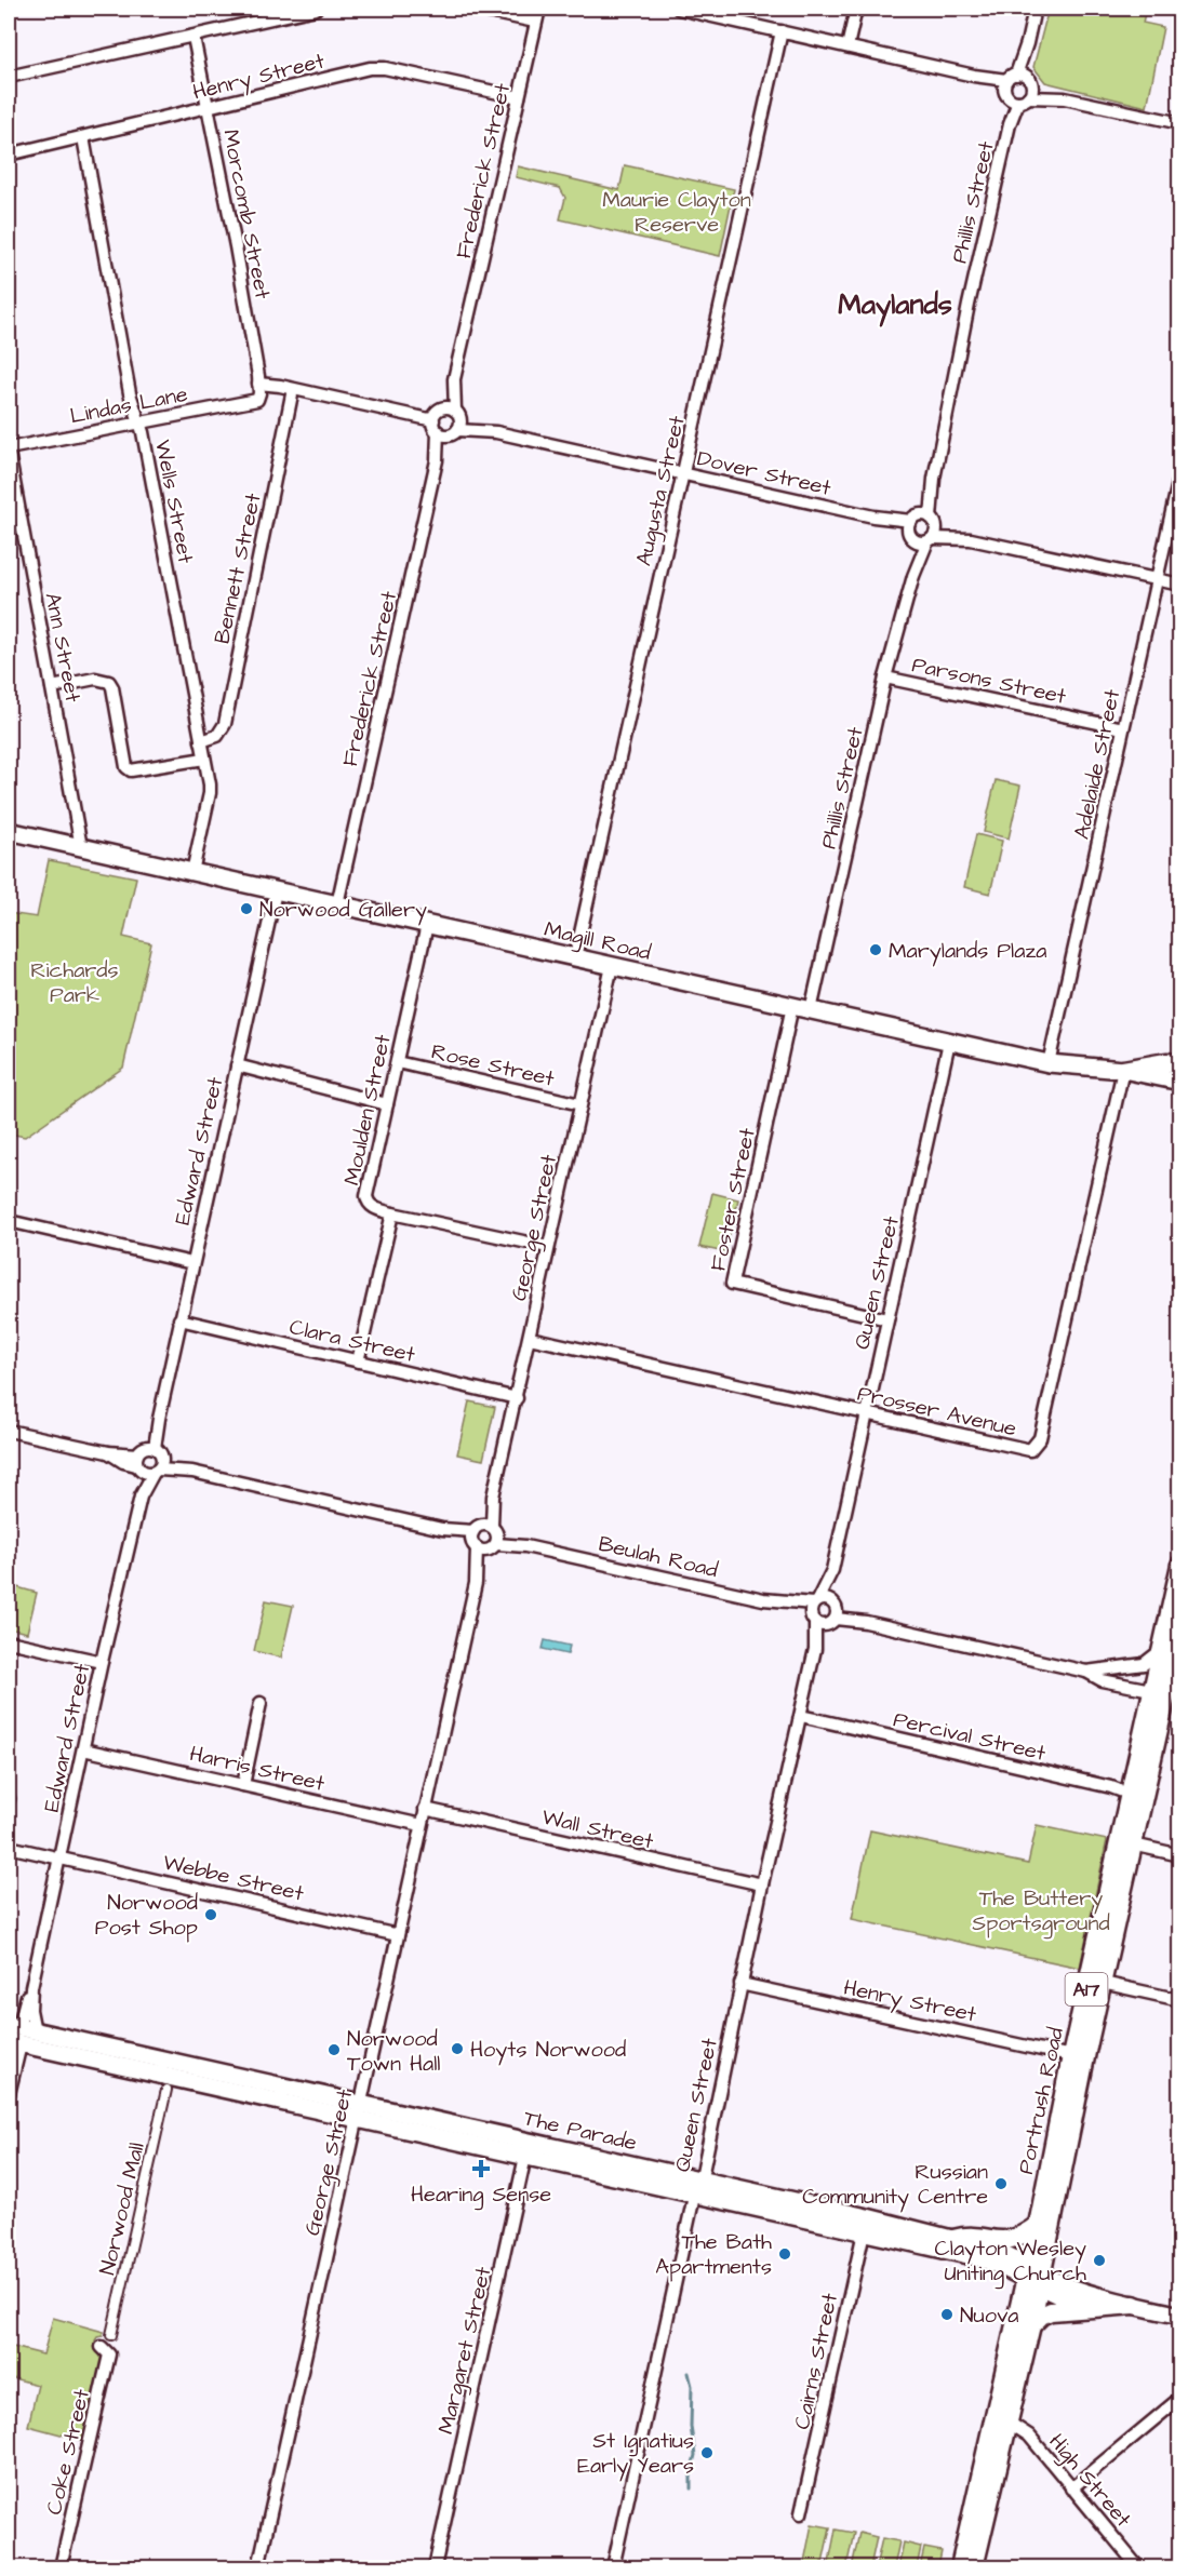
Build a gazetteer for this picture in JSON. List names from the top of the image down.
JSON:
{
  "streets": {
    "highway": ["A17", "Portrush Road"],
    "main road": ["Magill Road", "The Parade"],
    "street": [
      "Henry Street",
      "Frederick Street",
      "Phillis Street",
      "Morcomb Street",
      "Lindas Lane",
      "Dover Street",
      "Augusta Street",
      "Wells Street",
      "Bennett Street",
      "Ann Street",
      "Parsons Street",
      "Adelaide Street",
      "Rose Street",
      "Moulden Street",
      "Edward Street",
      "Foster Street",
      "George Street",
      "Queen Street",
      "Clara Street",
      "Prosser Avenue",
      "Beulah Road",
      "Percival Street",
      "Harris Street",
      "Wall Street",
      "Webbe Street",
      "Norwood Mall",
      "Margaret Street",
      "Cairns Street",
      "Coke Street",
      "High Street"
    ]
  },
  "crossings": [
    ["Henry Street", "Frederick Street"],
    ["Henry Street", "Morcomb Street"],
    ["Henry Street", "Wells Street"],
    ["Henry Street", "Queen Street"],
    ["Henry Street", "Portrush Road"],
    ["Frederick Street", "Dover Street"],
    ["Frederick Street", "Magill Road"],
    ["Phillis Street", "Dover Street"],
    ["Phillis Street", "Parsons Street"],
    ["Phillis Street", "Magill Road"],
    ["Morcomb Street", "Lindas Lane"],
    ["Morcomb Street", "Dover Street"],
    ["Lindas Lane", "Wells Street"],
    ["Dover Street", "Augusta Street"],
    ["Dover Street", "Bennett Street"],
    ["Dover Street", "Adelaide Street"],
    ["Augusta Street", "Magill Road"],
    ["Wells Street", "Bennett Street"],
    ["Wells Street", "Magill Road"],
    ["Ann Street", "Magill Road"],
    ["Parsons Street", "Adelaide Street"],
    ["Adelaide Street", "Magill Road"],
    ["Magill Road", "Moulden Street"],
    ["Magill Road", "Edward Street"],
    ["Magill Road", "Foster Street"],
    ["Magill Road", "George Street"],
    ["Magill Road", "Queen Street"],
    ["Magill Road", "Prosser Avenue"],
    ["Rose Street", "Moulden Street"],
    ["Rose Street", "George Street"],
    ["Moulden Street", "George Street"],
    ["Edward Street", "Clara Street"],
    ["Edward Street", "Beulah Road"],
    ["Edward Street", "Harris Street"],
    ["Edward Street", "Webbe Street"],
    ["Edward Street", "The Parade"],
    ["Foster Street", "Queen Street"],
    ["George Street", "Clara Street"],
    ["George Street", "Prosser Avenue"],
    ["George Street", "Beulah Road"],
    ["George Street", "Harris Street"],
    ["George Street", "Wall Street"],
    ["George Street", "Webbe Street"],
    ["George Street", "The Parade"],
    ["Queen Street", "Prosser Avenue"],
    ["Queen Street", "Beulah Road"],
    ["Queen Street", "Percival Street"],
    ["Queen Street", "Wall Street"],
    ["Queen Street", "The Parade"],
    ["Beulah Road", "Portrush Road"],
    ["Percival Street", "Portrush Road"],
    ["Portrush Road", "The Parade"],
    ["Portrush Road", "High Street"],
    ["The Parade", "Margaret Street"],
    ["The Parade", "Cairns Street"]
  ],
  "districts": ["Maylands"],
  "parks": ["Maurie Clayton Reserve", "Richards Park", "The Buttery Sportsground"],
  "places": {
    "other": [
      "Norwood Gallery",
      "Marylands Plaza",
      "Norwood Post Shop",
      "Hoyts Norwood",
      "Norwood Town Hall",
      "Russian Community Centre",
      "The Bath Apartments",
      "Clayton Wesley Uniting Church",
      "Nuova",
      "St Ignatius Early Years"
    ],
    "health": ["Hearing Sense"]
  }
}
